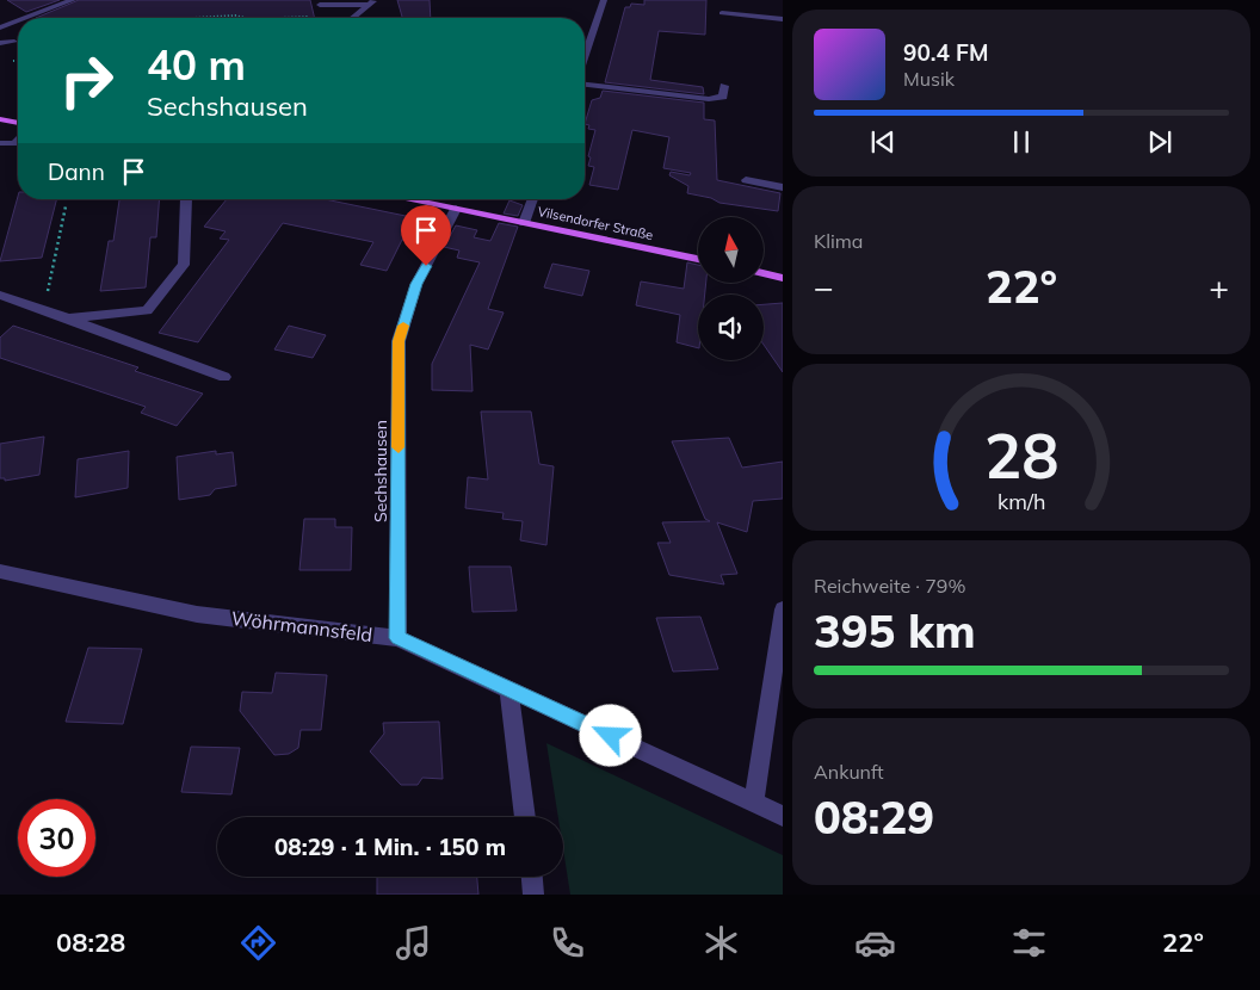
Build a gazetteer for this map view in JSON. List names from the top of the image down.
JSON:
{
  "streets": {
    "main road": ["Vilsendorfer Straße"],
    "street": ["Sechshausen", "Wöhrmannsfeld"]
  },
  "crossings": [
    ["Vilsendorfer Straße", "Sechshausen"],
    ["Sechshausen", "Wöhrmannsfeld"]
  ],
  "north": "top",
  "page": {
    "turn": ["40 m", "Sechshausen"],
    "song": ["90.4 FM", "Musik"],
    "then": "Dann",
    "tile": [
      "Klima",
      ["Reichweite · 79%", "395 km"],
      ["Ankunft", "08:29"]
    ],
    "heat": ["−", "22°", "+"],
    "limit": "30",
    "trip": "08:29 · 1 Min. · 150 m",
    "tabs": ["08:28", "22°"],
    "gauge": ["28", "km/h"]
  }
}
